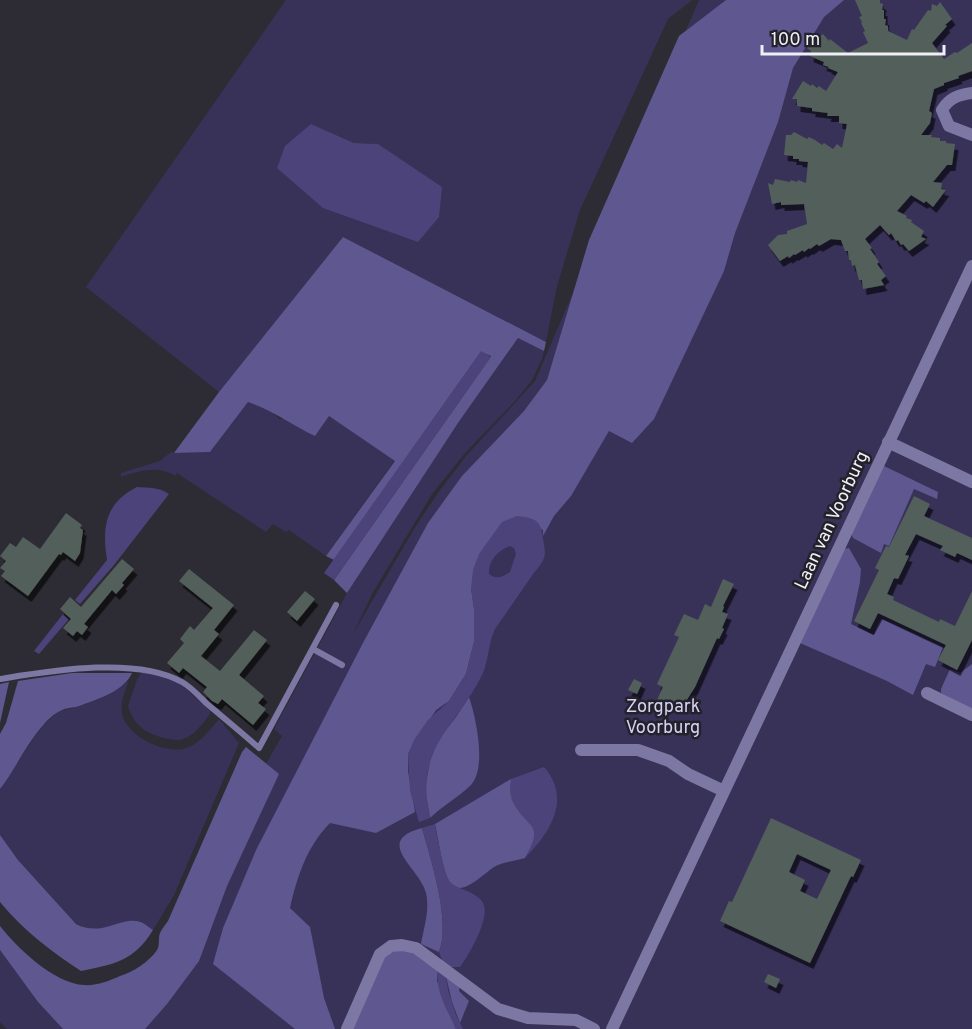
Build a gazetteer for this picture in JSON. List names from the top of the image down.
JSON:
{
  "streets": {
    "street": ["Laan van Voorburg"]
  },
  "parks": ["Zorgpark Voorburg"],
  "scale_bar": "100 m"
}
